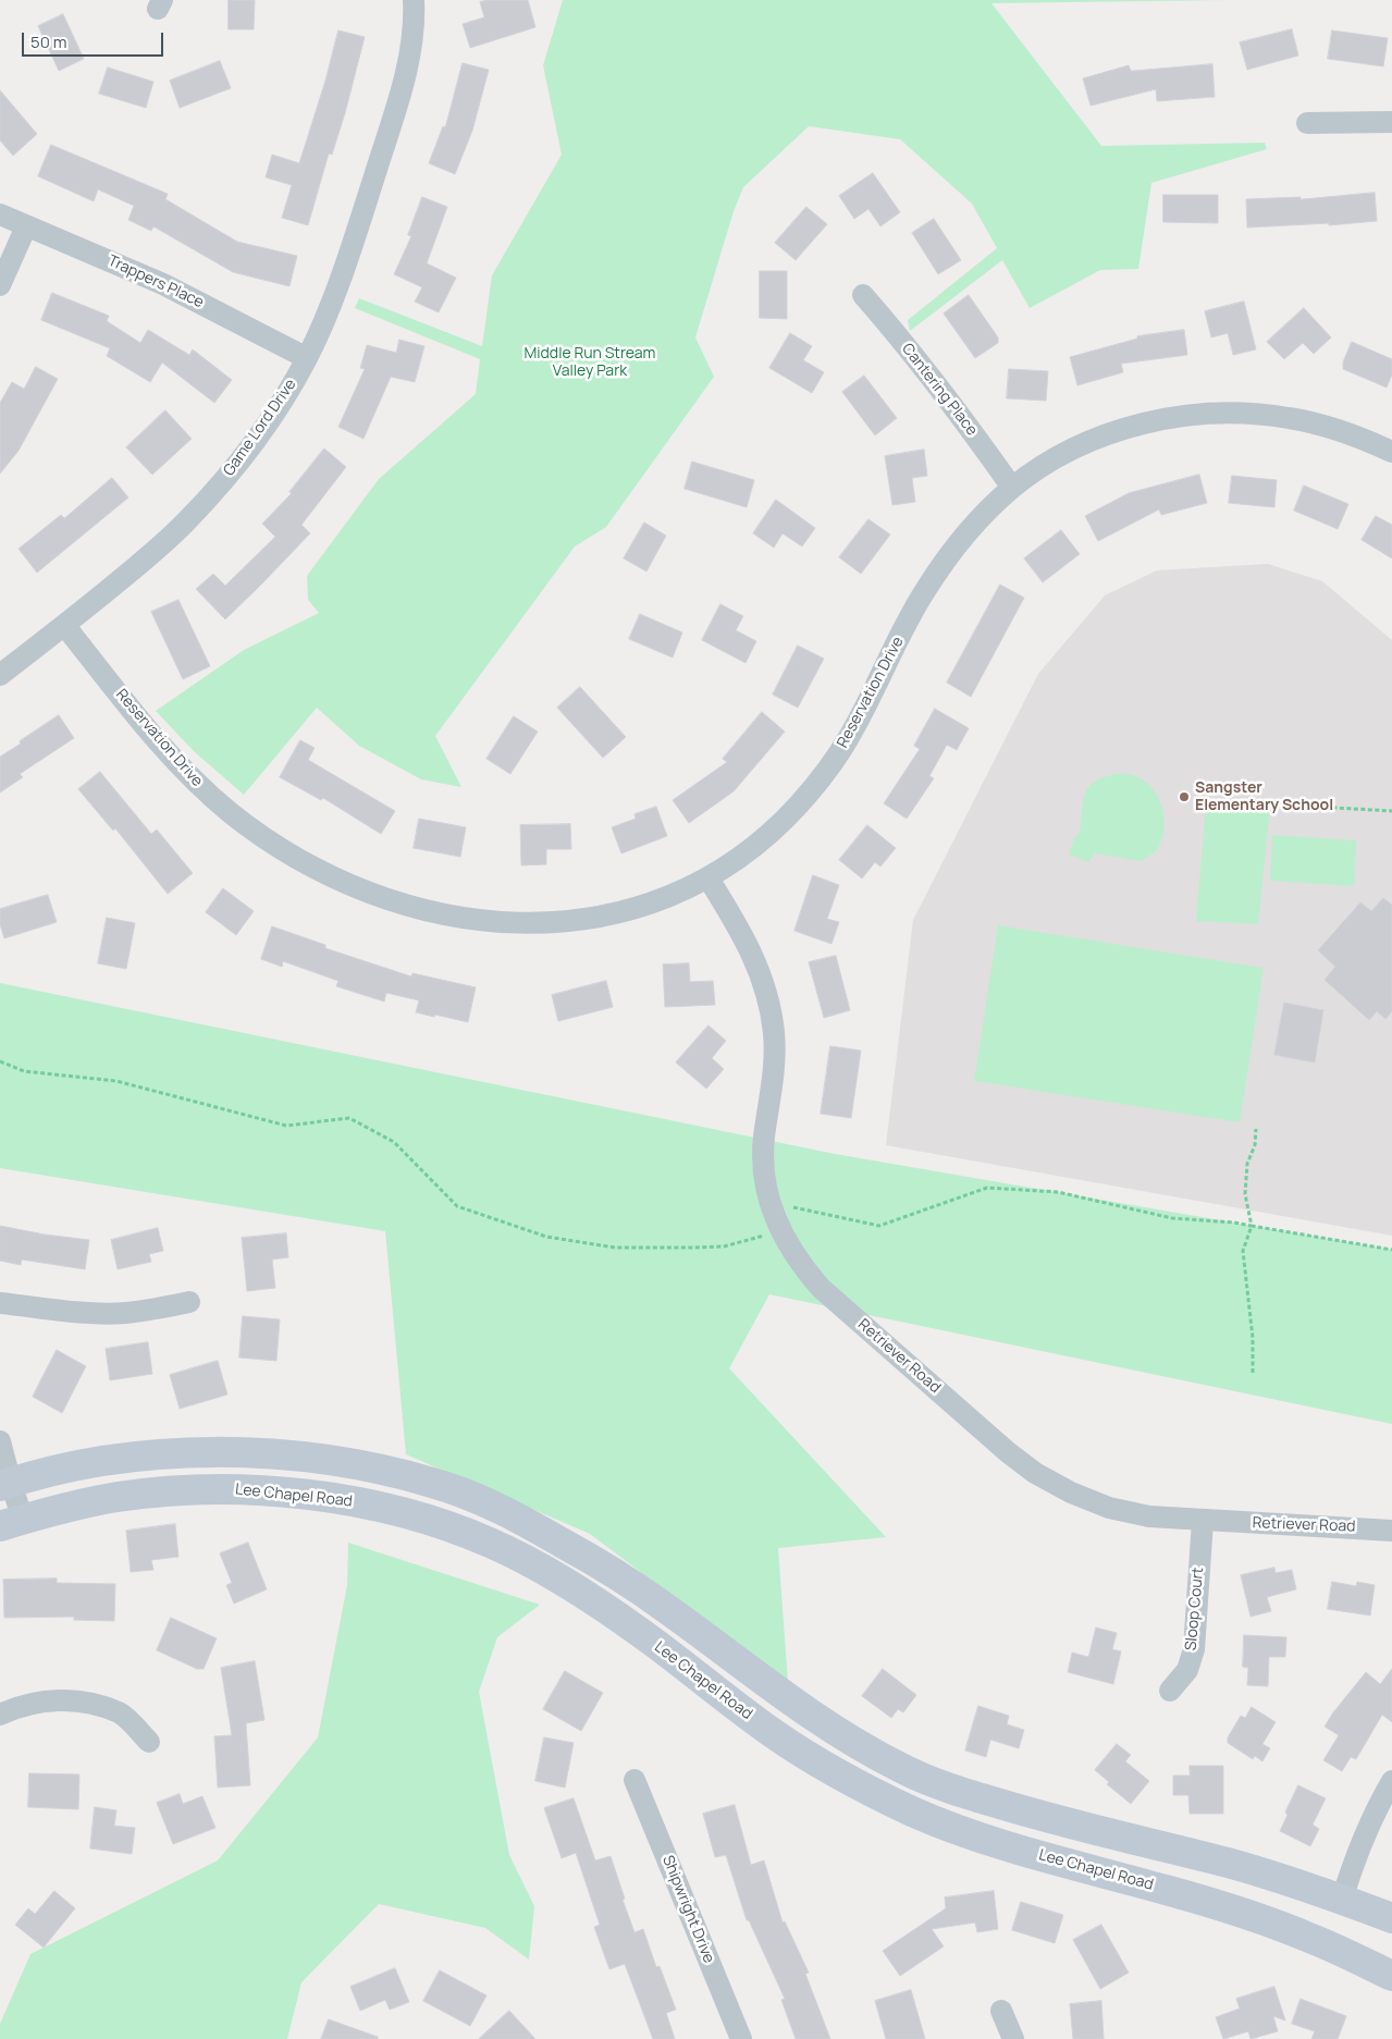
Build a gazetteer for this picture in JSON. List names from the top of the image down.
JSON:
{
  "streets": {
    "main road": ["Lee Chapel Road"],
    "street": [
      "Trappers Place",
      "Cantering Place",
      "Game Lord Drive",
      "Reservation Drive",
      "Retriever Road",
      "Sloop Court",
      "Shipwright Drive"
    ]
  },
  "crossings": [
    ["Trappers Place", "Game Lord Drive"],
    ["Cantering Place", "Reservation Drive"],
    ["Game Lord Drive", "Reservation Drive"],
    ["Reservation Drive", "Retriever Road"],
    ["Retriever Road", "Sloop Court"]
  ],
  "parks": ["Middle Run Stream Valley Park"],
  "places": ["Sangster Elementary School"],
  "scale_bar": "50 m"
}
